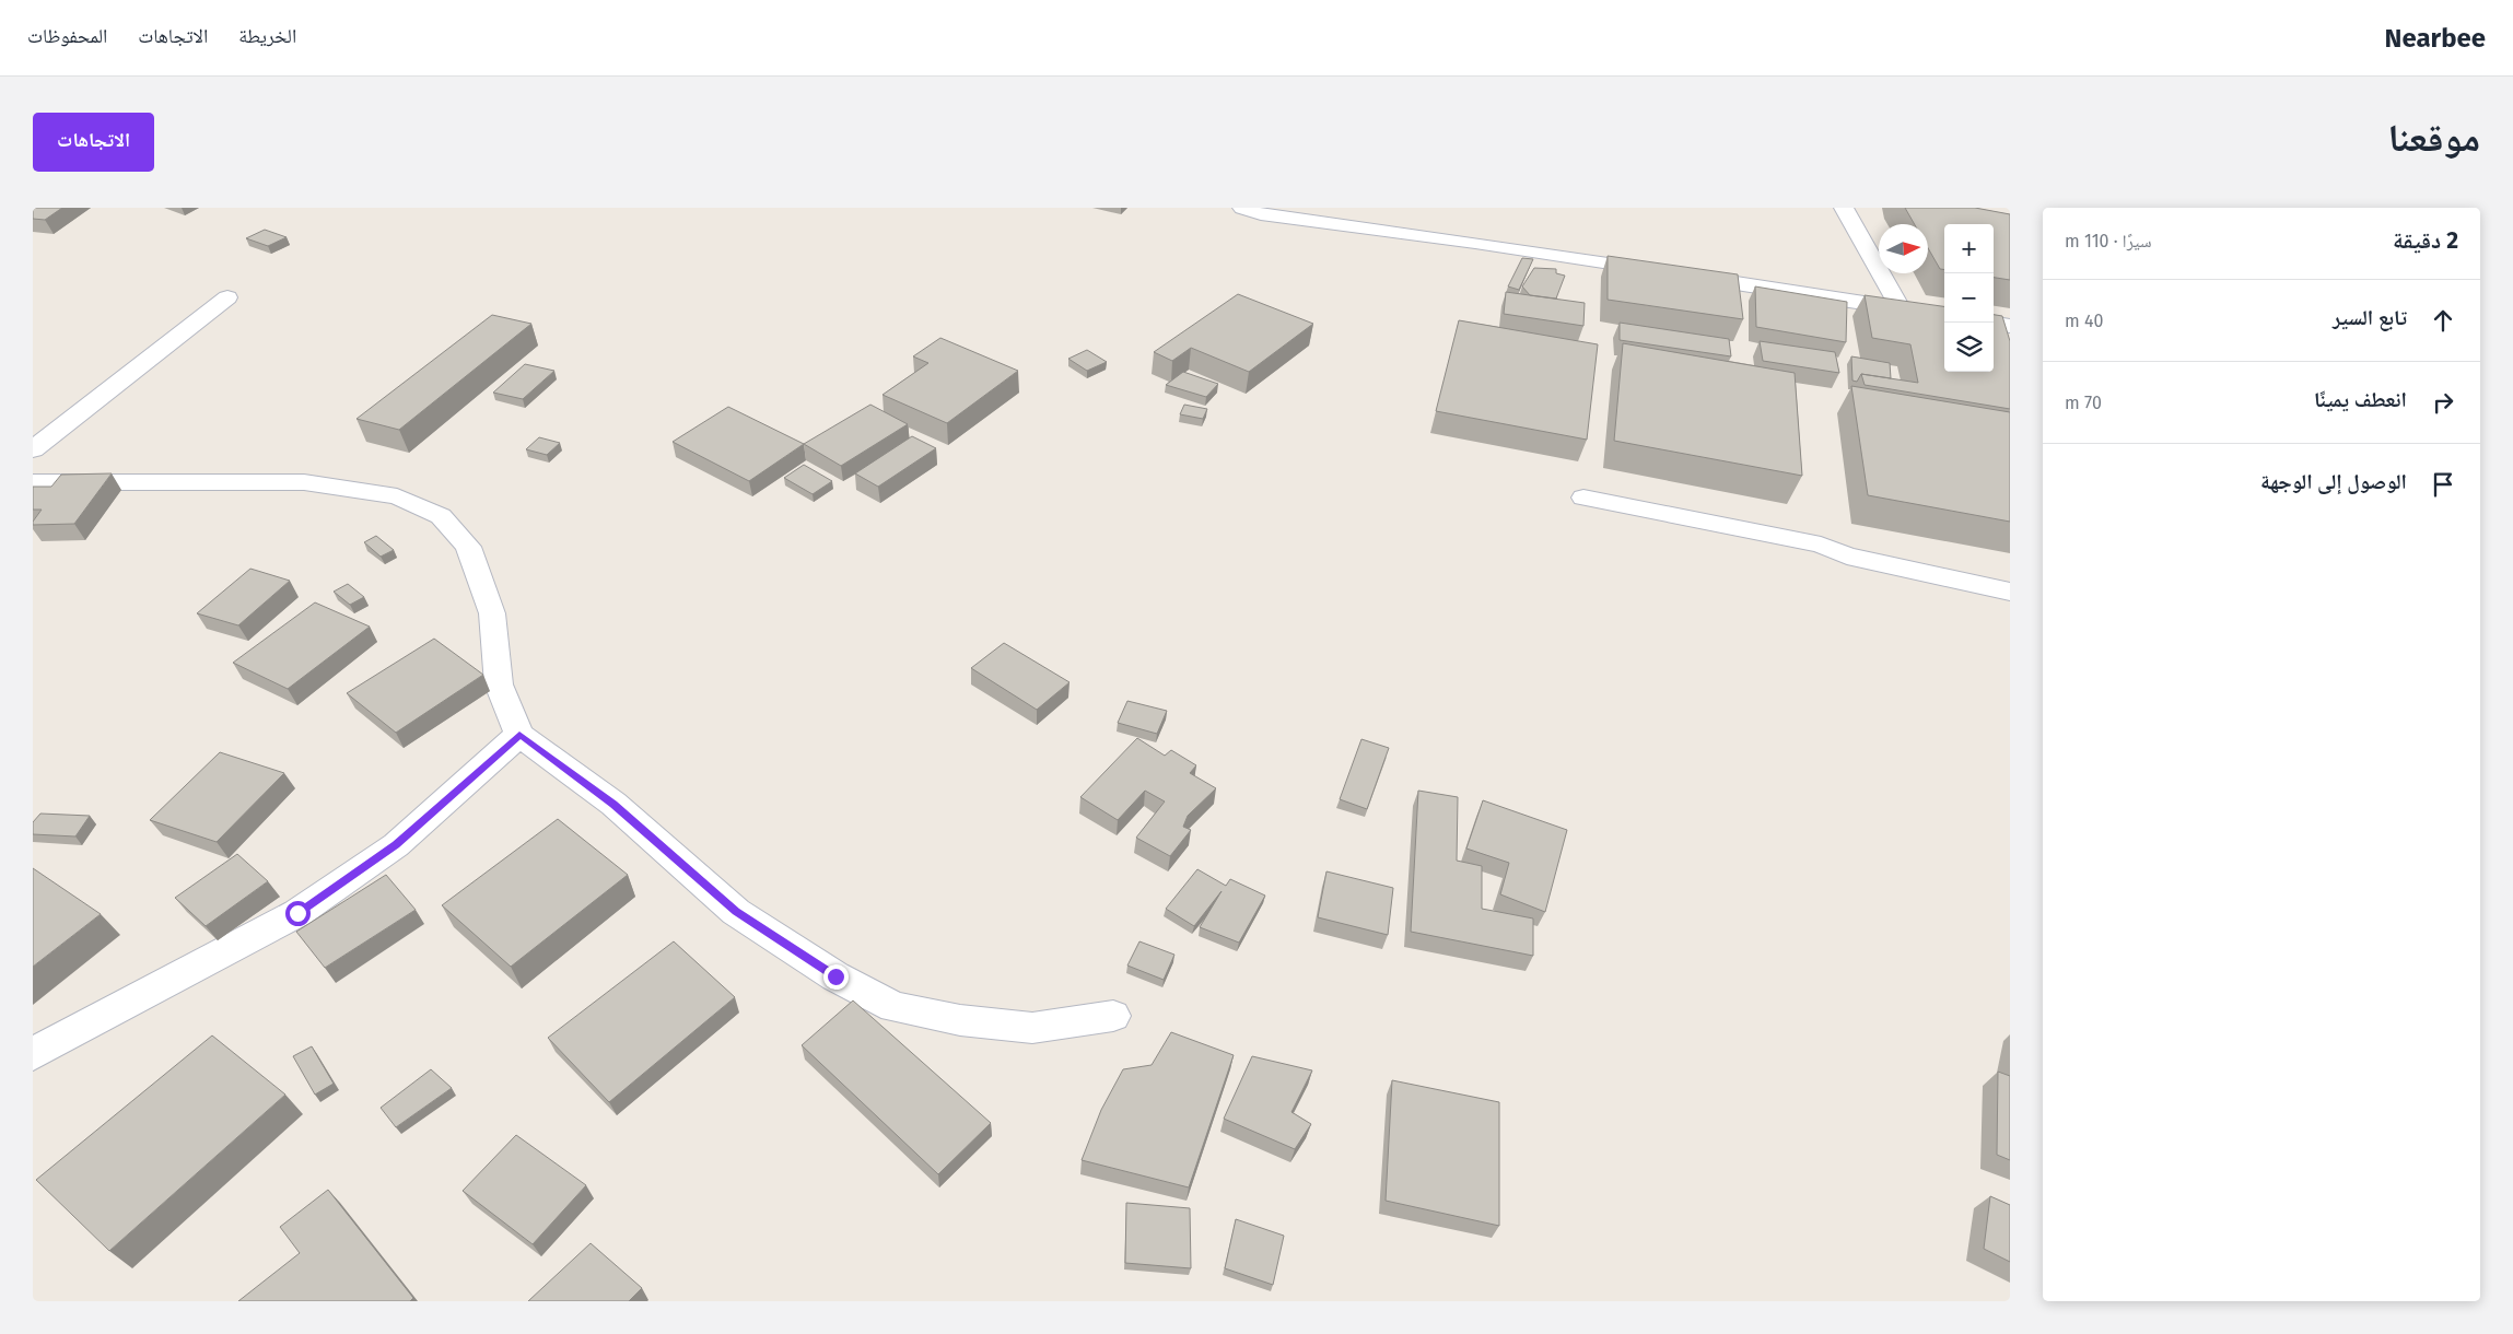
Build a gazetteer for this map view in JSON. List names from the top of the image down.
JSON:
{
  "north": "right",
  "page": {
    "header": "Nearbee",
    "nav": ["الخريطة", "الاتجاهات", "المحفوظات"],
    "title": "موقعنا",
    "buttons": "الاتجاهات",
    "heading": ["2 دقيقة", "سيرًا · 110 m"],
    "map_buttons": ["+", "−"],
    "list": [
      ["تابع السير", "40 m"],
      ["انعطف يمينًا", "70 m"],
      "الوصول إلى الوجهة"
    ]
  }
}
